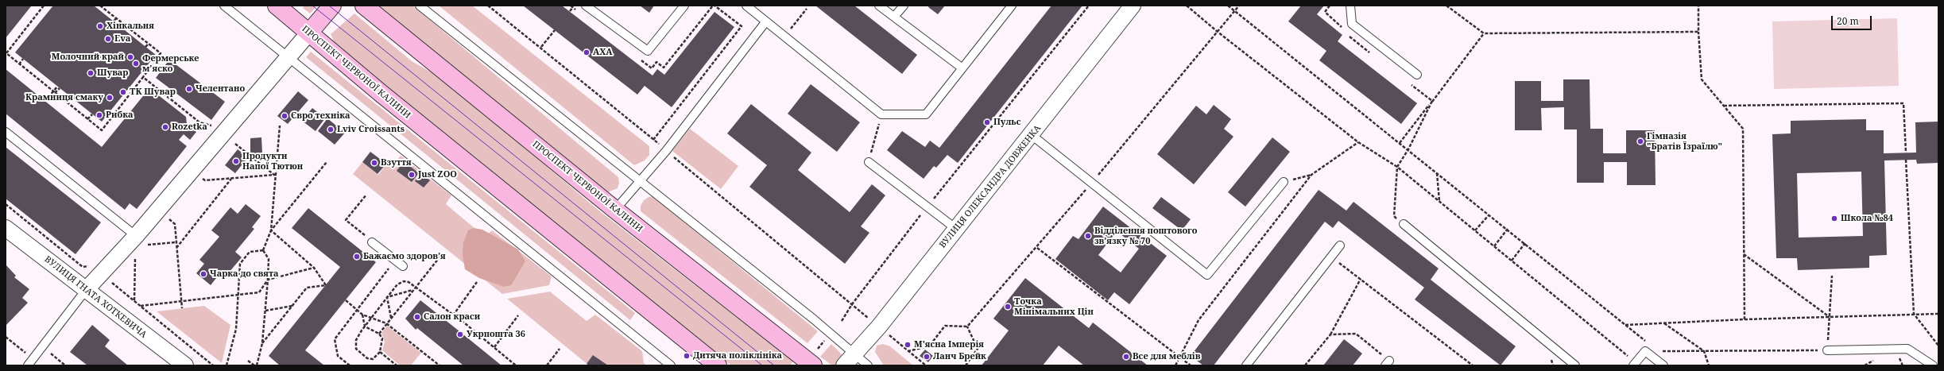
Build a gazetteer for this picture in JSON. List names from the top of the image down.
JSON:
{
  "streets": {
    "main road": ["ПРОСПЕКТ ЧЕРВОНОЇ КАЛИНИ"],
    "street": ["ВУЛИЦЯ ОЛЕКСАНДРА ДОВЖЕНКА", "ВУЛИЦЯ ГНАТА ХОТКЕВИЧА"]
  },
  "places": [
    "Хінкальня",
    "Eva",
    "AXA",
    "Молочний край",
    "Фермерське м'яско",
    "Шувар",
    "Челентано",
    "ТК Шувар",
    "Крамниця смаку",
    "Рибка",
    "Євро техніка",
    "Пульс",
    "Rozetka",
    "Lviv Croissants",
    "Гімназія \"Братів Їзраїлю\"",
    "Продукти Напої Тютюн",
    "Взуття",
    "Just ZOO",
    "Школа №84",
    "Відділення поштового зв’язку № 70",
    "Бажаємо здоровʼя",
    "Чарка до свята",
    "Точка Мінімальних Цін",
    "Салон краси",
    "Укрпошта 36",
    "М'ясна Імперія",
    "Дитяча поліклініка",
    "Ланч Брейк",
    "Все для меблів"
  ],
  "scale_bar": "20 m"
}
